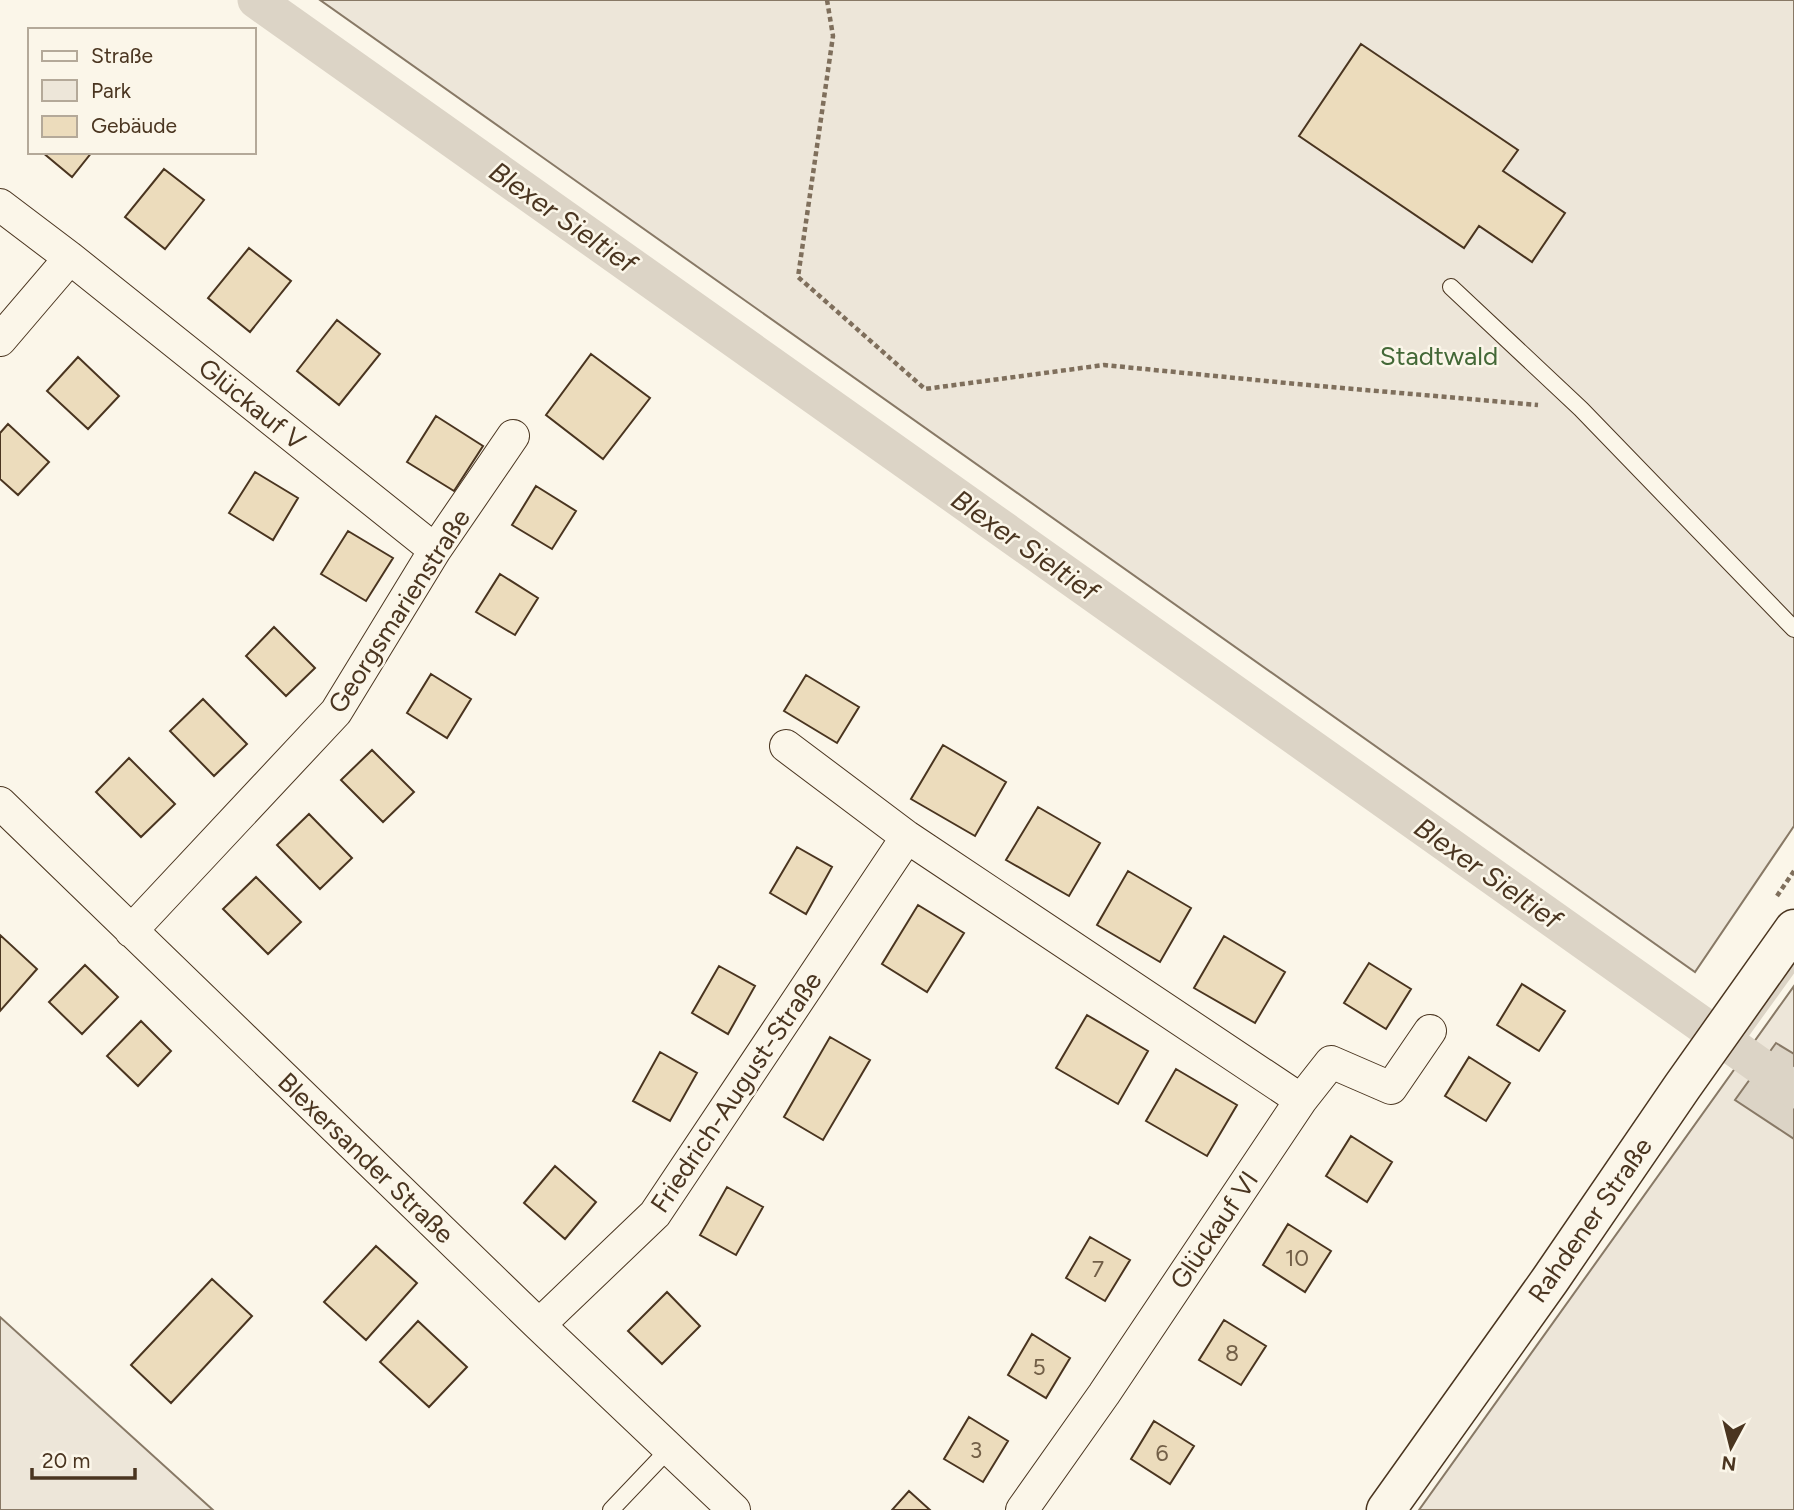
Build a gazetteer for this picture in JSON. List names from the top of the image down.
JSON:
{
  "streets": {
    "main road": ["Rahdener Straße"],
    "street": [
      "Glückauf V",
      "Georgsmarienstraße",
      "Friedrich-August-Straße",
      "Blexersander Straße",
      "Glückauf VI"
    ]
  },
  "crossings": [
    ["Glückauf V", "Georgsmarienstraße"],
    ["Georgsmarienstraße", "Blexersander Straße"],
    ["Friedrich-August-Straße", "Blexersander Straße"]
  ],
  "water": ["Blexer Sieltief"],
  "parks": ["Stadtwald"],
  "house_numbers": [
    "10",
    "7",
    "8",
    "5",
    "3",
    "6"
  ],
  "legend": ["Straße", "Park", "Gebäude"],
  "scale_bar": "20 m",
  "north": "bottom"
}
